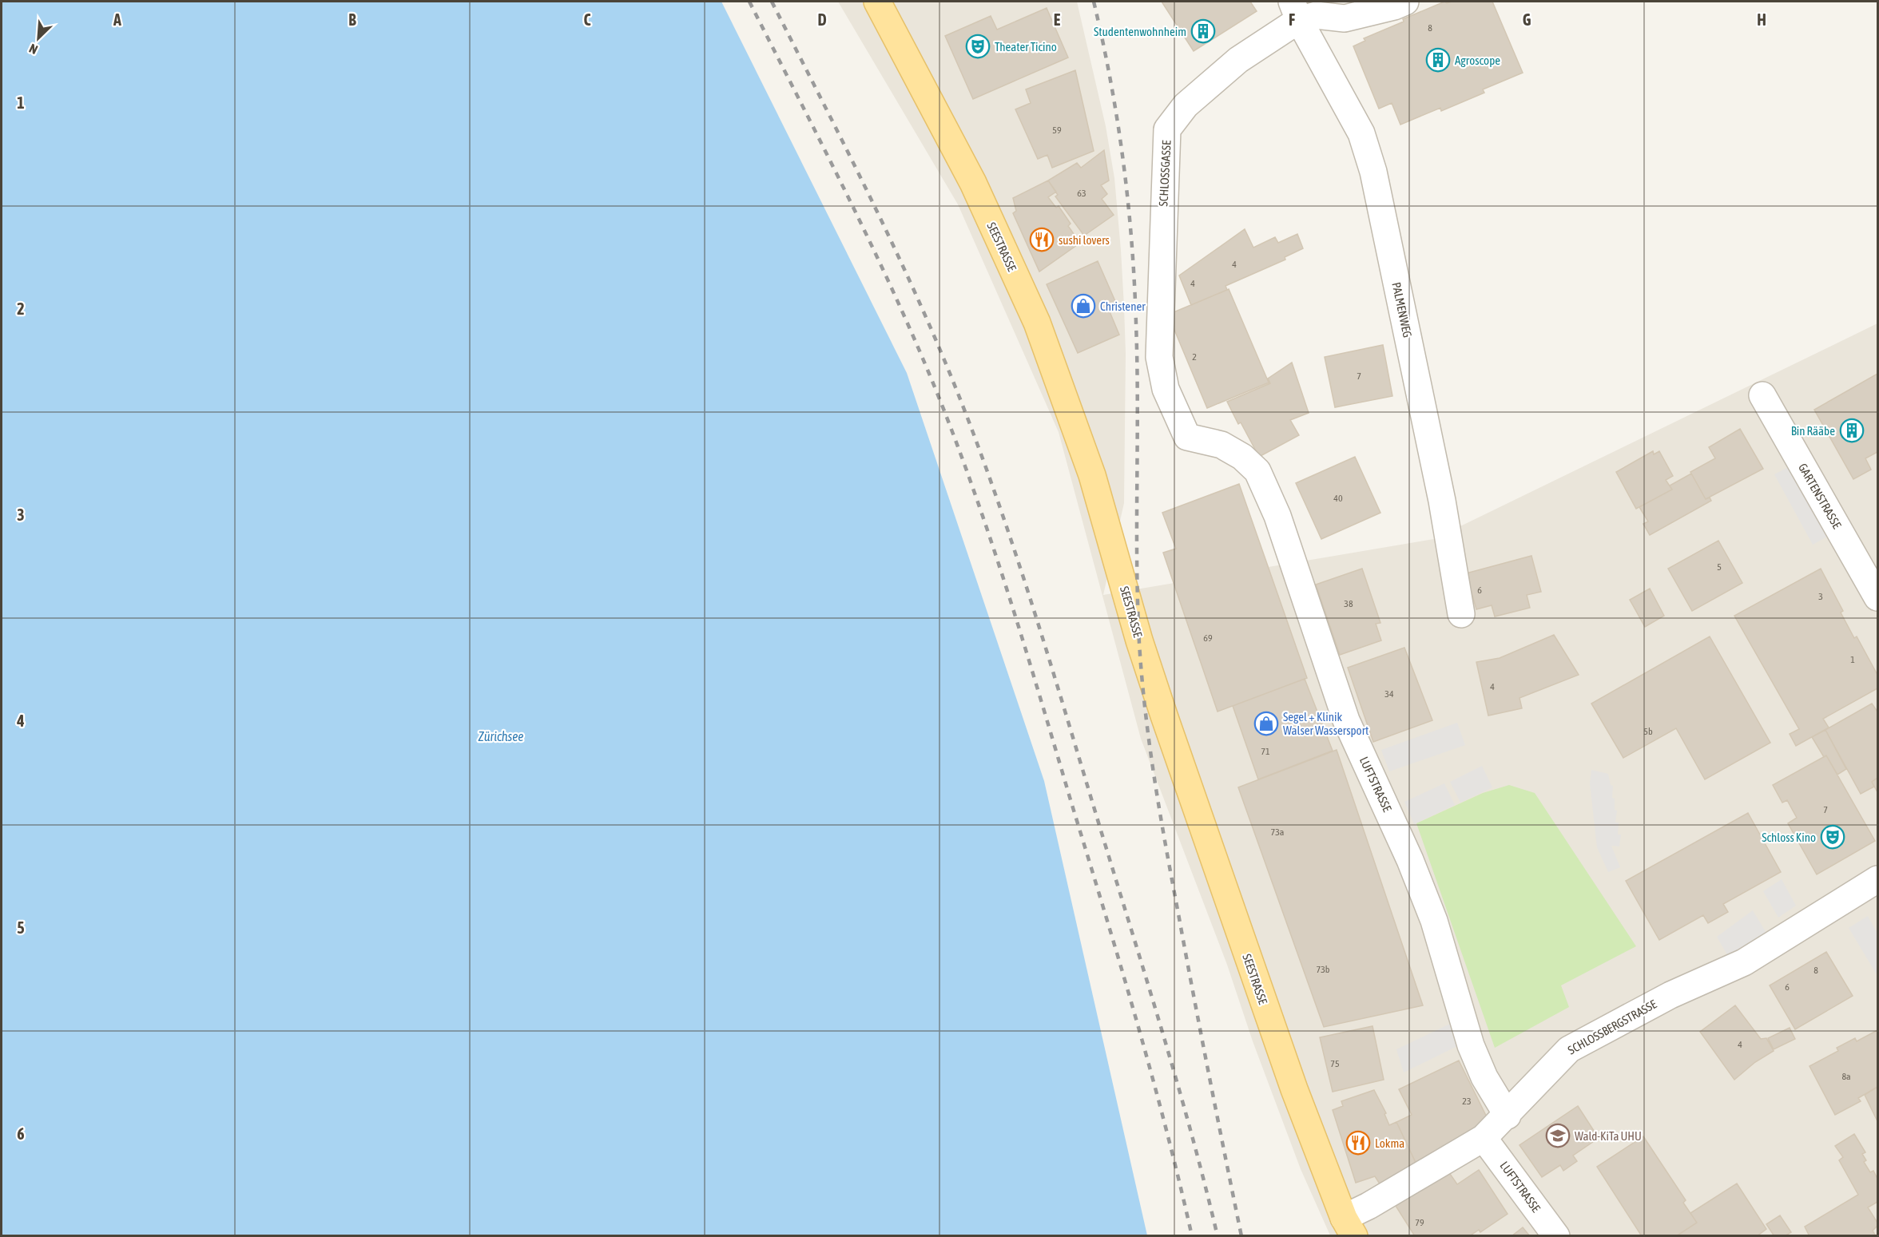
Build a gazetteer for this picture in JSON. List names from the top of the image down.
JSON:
{
  "streets": {
    "main road": ["SEESTRASSE"],
    "street": [
      "SCHLOSSGASSE",
      "PALMENWEG",
      "GARTENSTRASSE",
      "LUFTSTRASSE",
      "SCHLOSSBERGSTRASSE"
    ]
  },
  "crossings": [
    ["SCHLOSSGASSE", "PALMENWEG"],
    ["SCHLOSSGASSE", "LUFTSTRASSE"],
    ["SEESTRASSE", "SCHLOSSBERGSTRASSE"],
    ["LUFTSTRASSE", "SCHLOSSBERGSTRASSE"]
  ],
  "water": ["Zürichsee"],
  "places": {
    "building": ["Studentenwohnheim", "Agroscope", "Bin Rääbe"],
    "theatre": ["Theater Ticino", "Schloss Kino"],
    "restaurant": ["sushi lovers", "Lokma"],
    "shop": ["Christener", "Segel + Klinik Walser Wassersport"],
    "school or university": ["Wald-KiTa UHU"]
  },
  "house_numbers": [
    "8",
    "59",
    "63",
    "4",
    "4",
    "2",
    "7",
    "40",
    "5",
    "6",
    "3",
    "38",
    "69",
    "1",
    "4",
    "34",
    "5b",
    "71",
    "7",
    "73a",
    "73b",
    "8",
    "6",
    "4",
    "75",
    "8a",
    "23",
    "79"
  ],
  "north": "bottom left",
  "grid": {
    "columns": [
      "A",
      "B",
      "C",
      "D",
      "E",
      "F",
      "G",
      "H"
    ],
    "rows": [
      "1",
      "2",
      "3",
      "4",
      "5",
      "6"
    ]
  }
}
